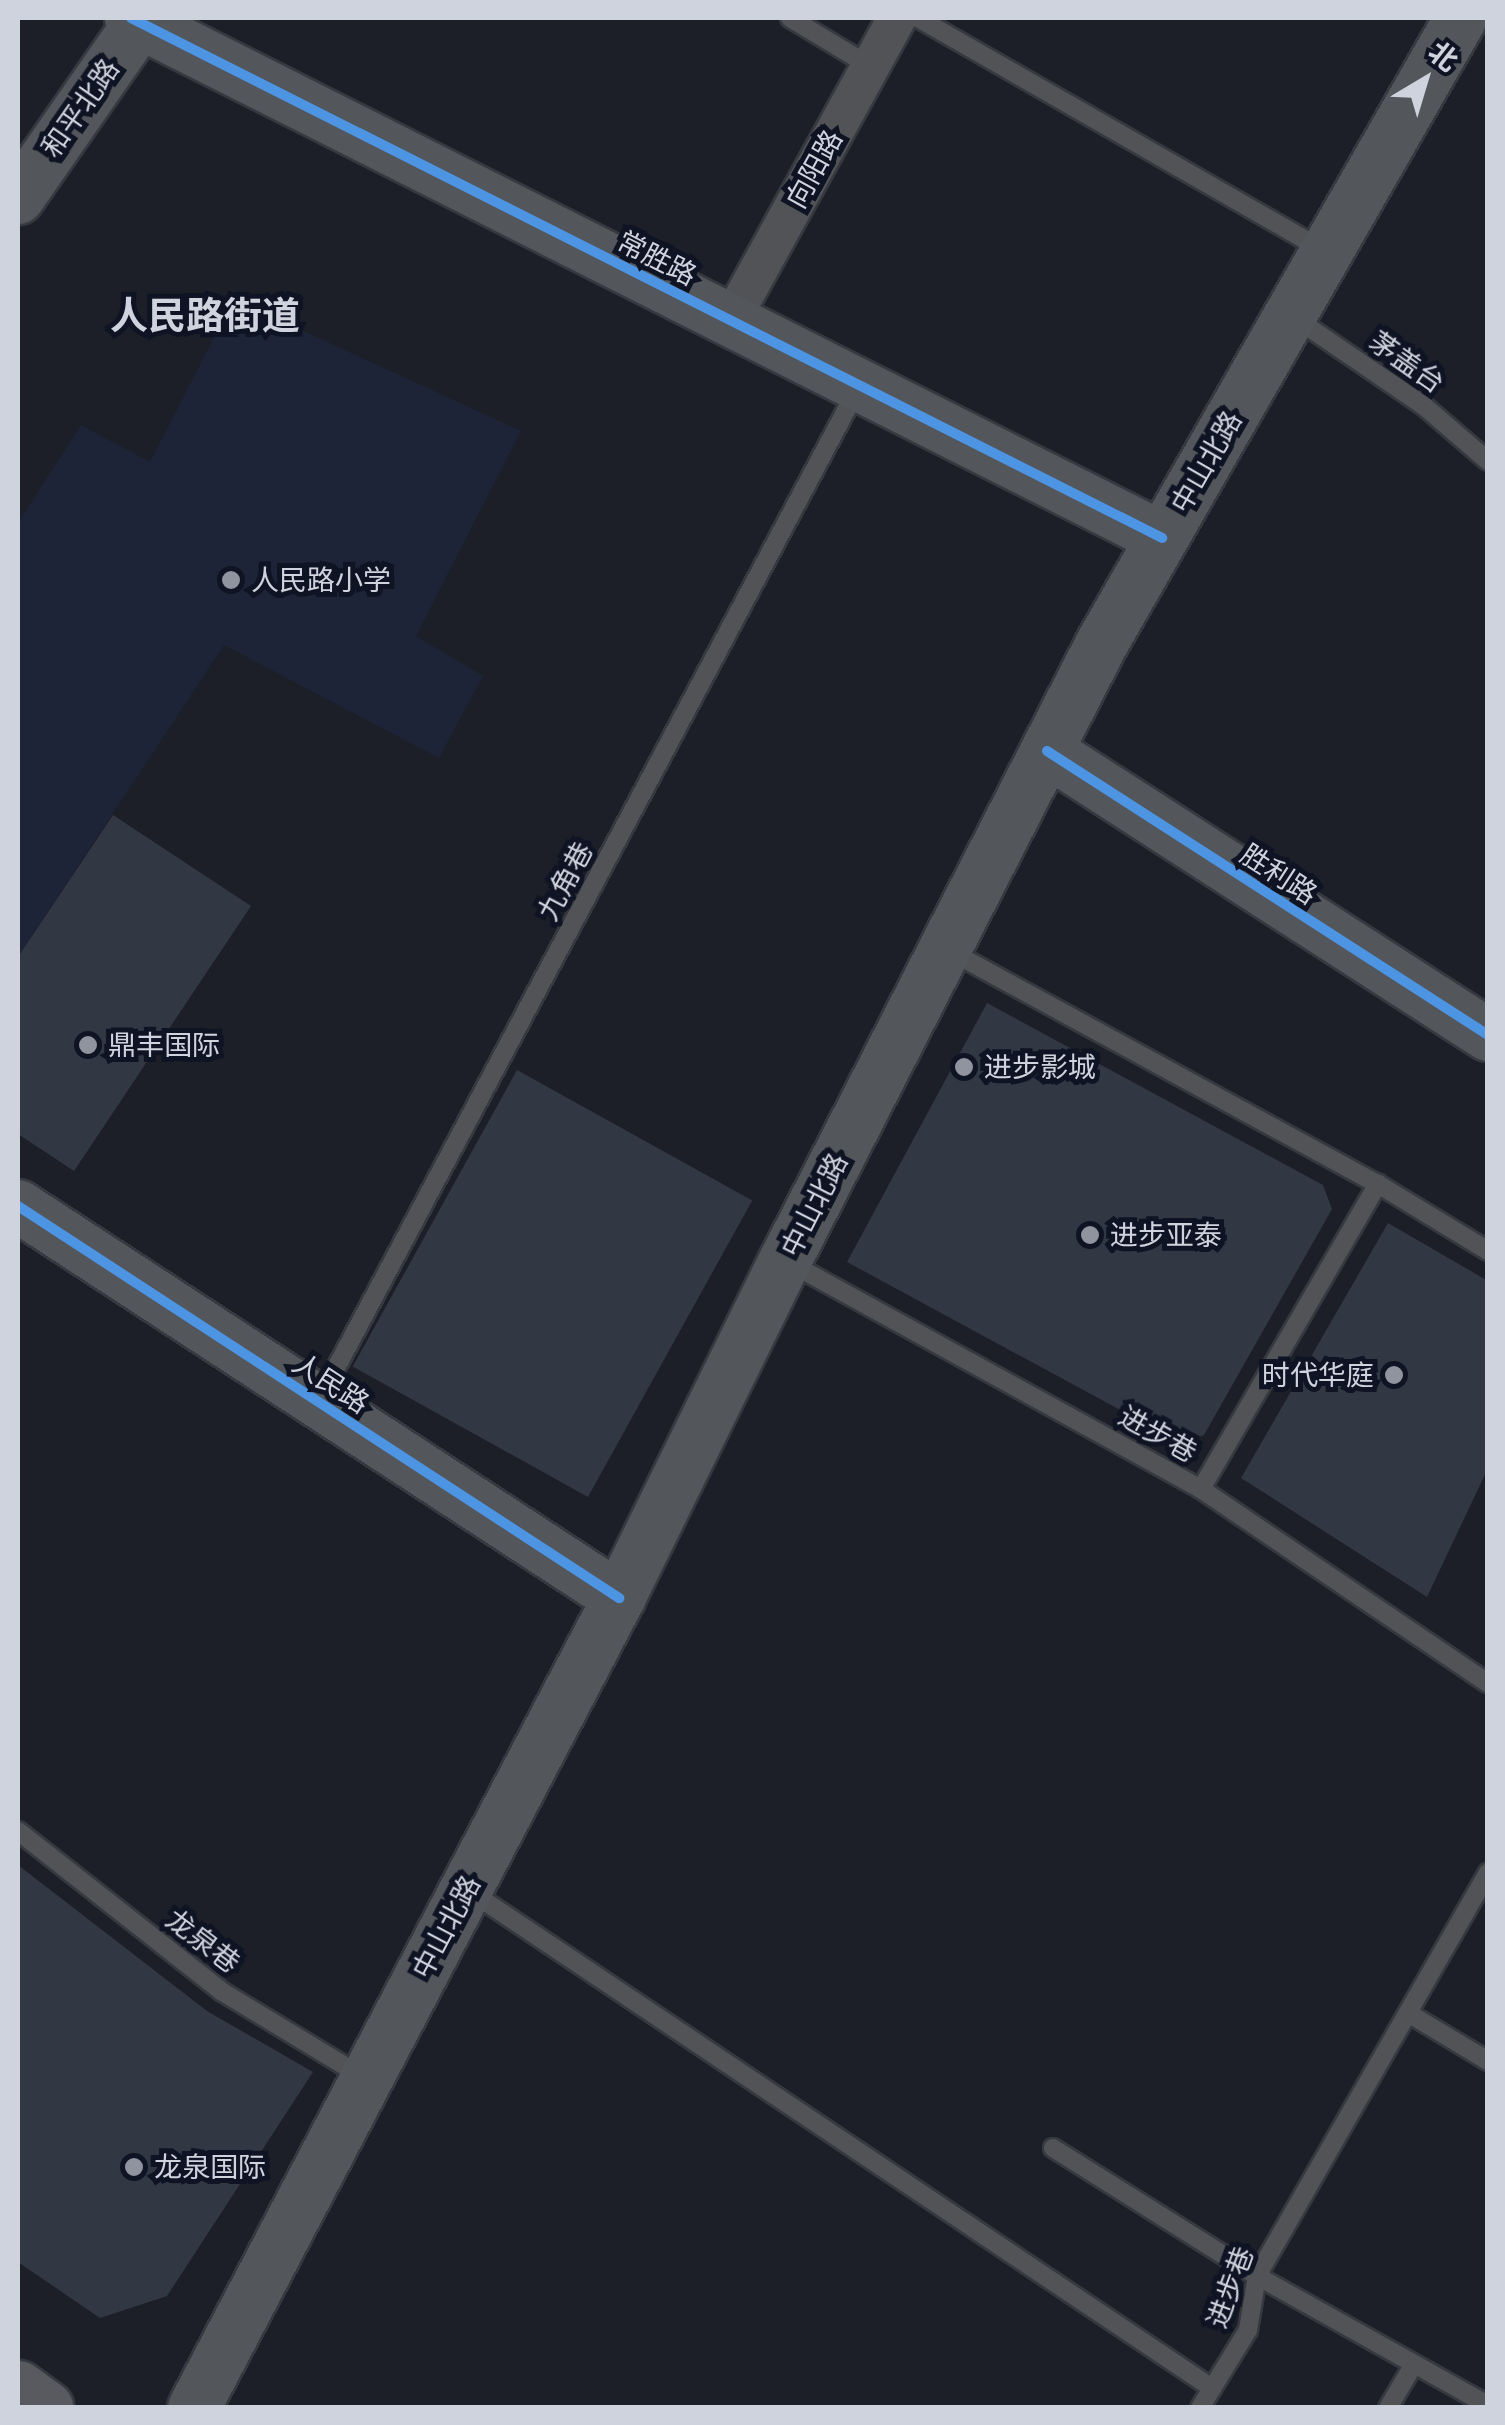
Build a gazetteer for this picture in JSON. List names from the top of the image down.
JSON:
{
  "streets": {
    "main road": [
      "和平北路",
      "常胜路",
      "中山北路",
      "胜利路",
      "人民路"
    ],
    "street": ["向阳路"],
    "lane": [
      "茅盖台",
      "九角巷",
      "进步巷",
      "龙泉巷"
    ]
  },
  "crossings": [
    ["和平北路", "常胜路"],
    ["向阳路", "常胜路"],
    ["常胜路", "中山北路"],
    ["常胜路", "九角巷"],
    ["茅盖台", "中山北路"],
    ["中山北路", "胜利路"],
    ["中山北路", "人民路"],
    ["中山北路", "进步巷"],
    ["中山北路", "龙泉巷"],
    ["九角巷", "人民路"]
  ],
  "districts": ["人民路街道"],
  "places": [
    "人民路小学",
    "鼎丰国际",
    "进步影城",
    "进步亚泰",
    "时代华庭",
    "龙泉国际"
  ],
  "north": "top right"
}
